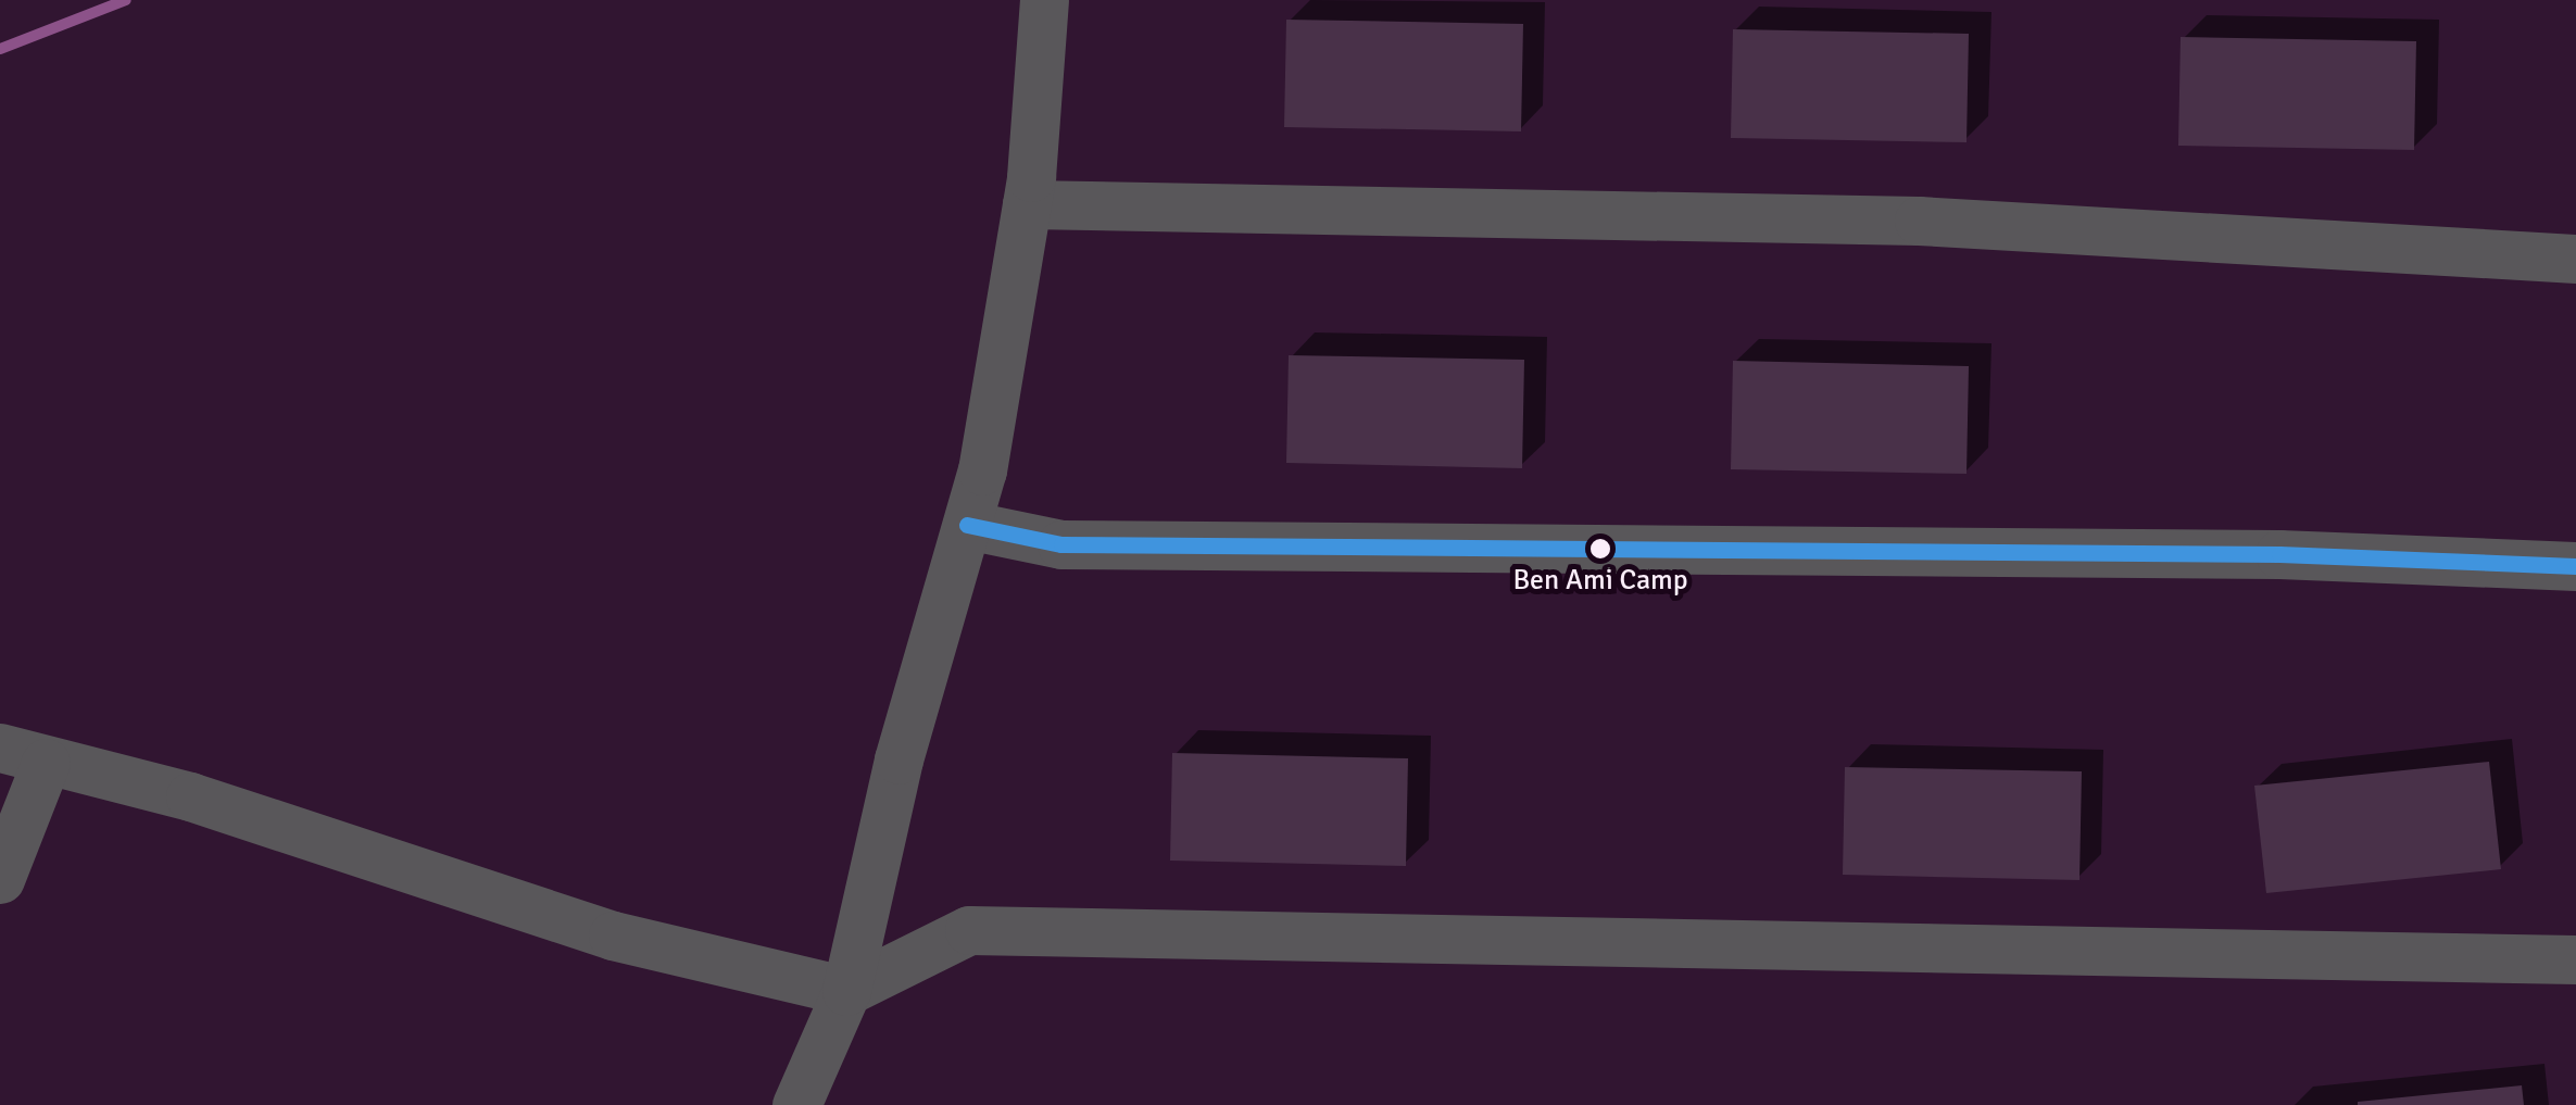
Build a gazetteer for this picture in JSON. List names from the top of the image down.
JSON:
{
  "places": ["Ben Ami Camp"]
}
